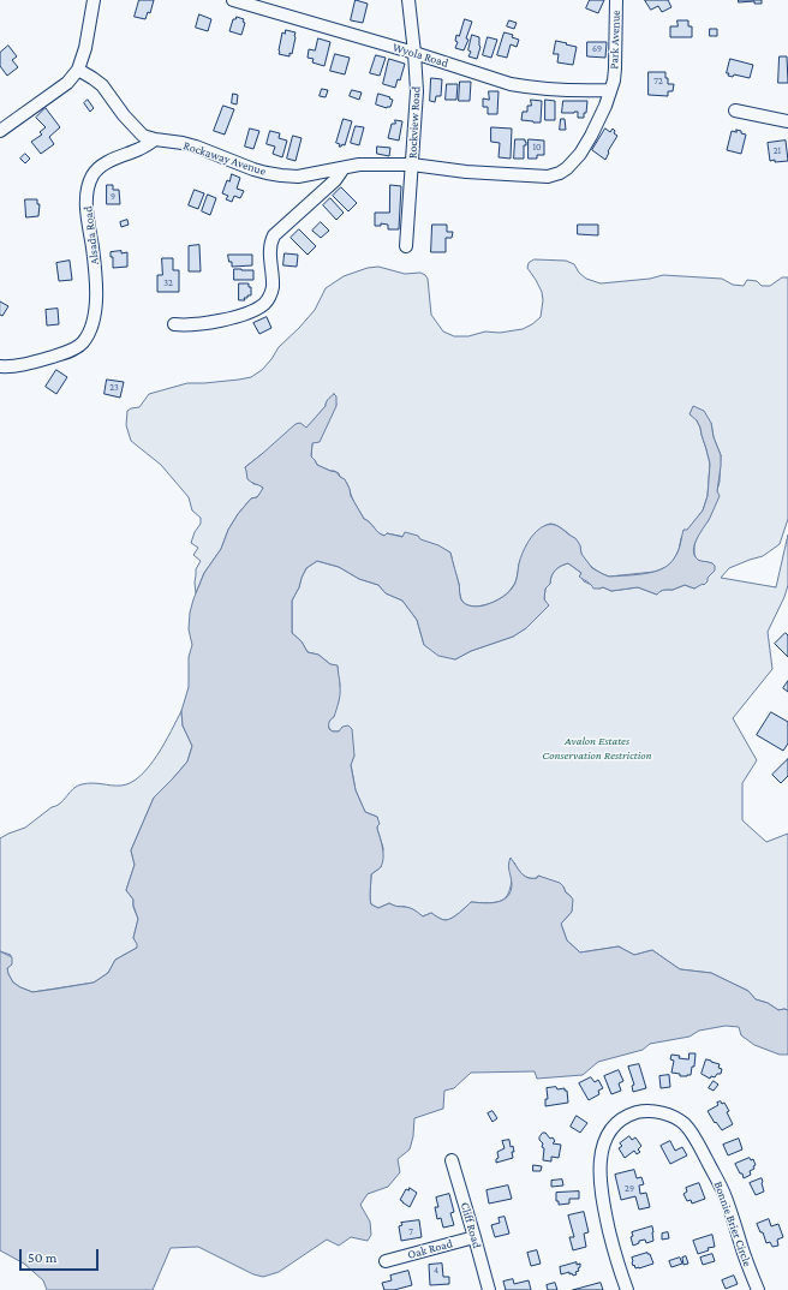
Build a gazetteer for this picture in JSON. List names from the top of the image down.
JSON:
{
  "streets": {
    "street": [
      "Park Avenue",
      "Wyola Road",
      "Rockview Road",
      "Rockaway Avenue",
      "Alsada Road",
      "Bonnie Brier Circle",
      "Cliff Road",
      "Oak Road"
    ]
  },
  "crossings": [
    ["Park Avenue", "Wyola Road"],
    ["Park Avenue", "Rockaway Avenue"],
    ["Wyola Road", "Rockview Road"],
    ["Rockview Road", "Rockaway Avenue"],
    ["Rockaway Avenue", "Alsada Road"],
    ["Cliff Road", "Oak Road"]
  ],
  "parks": ["Avalon Estates Conservation Restriction"],
  "house_numbers": [
    "69",
    "72",
    "10",
    "21",
    "9",
    "32",
    "23",
    "29",
    "7",
    "4"
  ],
  "scale_bar": "50 m"
}
